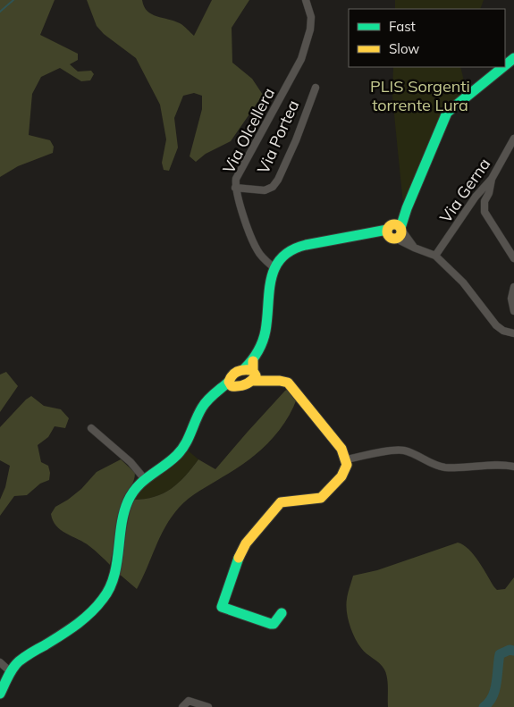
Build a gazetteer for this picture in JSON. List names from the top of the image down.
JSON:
{
  "streets": {
    "street": ["Via Olcellera", "Via Portea", "Via Gerna"]
  },
  "crossings": [
    ["Via Olcellera", "Via Portea"]
  ],
  "parks": ["PLIS Sorgenti torrente Lura"],
  "legend": ["Fast", "Slow"]
}
